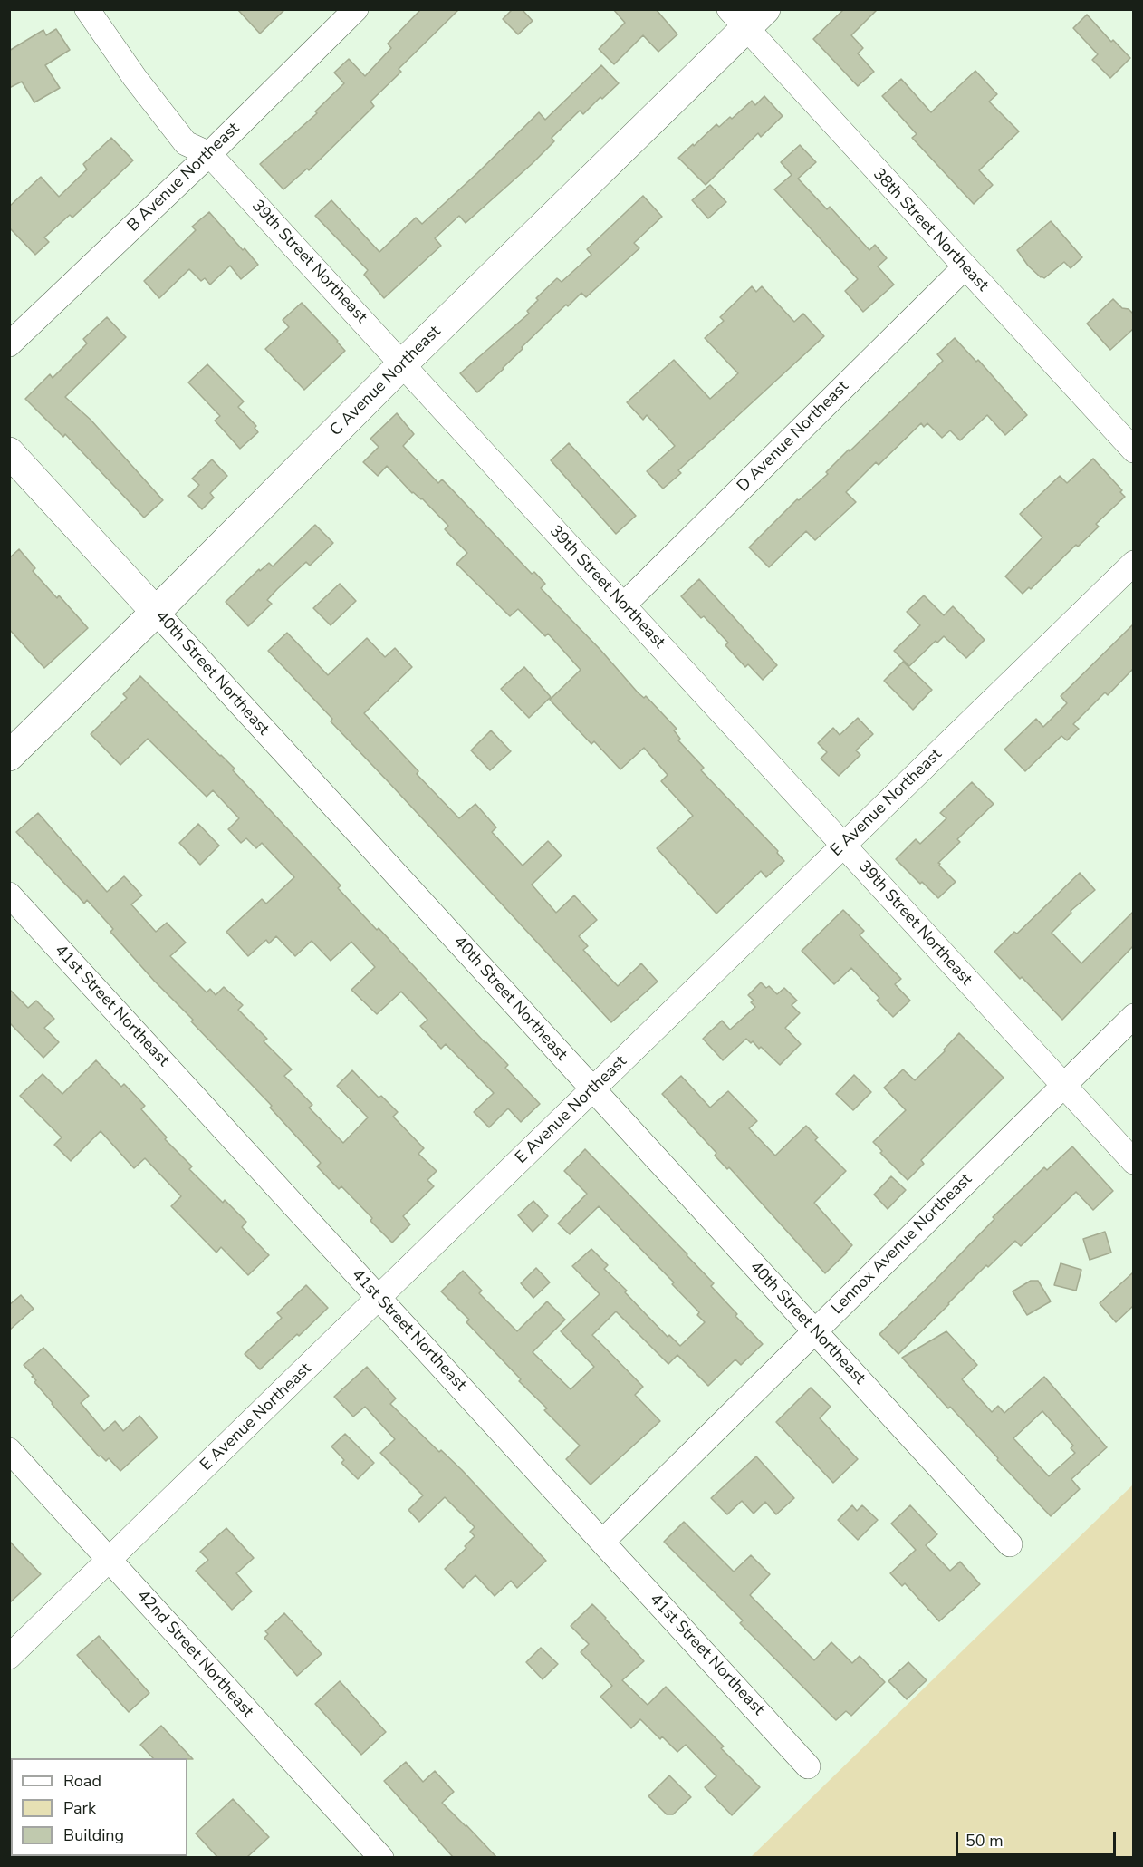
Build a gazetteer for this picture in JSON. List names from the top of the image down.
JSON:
{
  "streets": {
    "street": [
      "B Avenue Northeast",
      "38th Street Northeast",
      "39th Street Northeast",
      "C Avenue Northeast",
      "D Avenue Northeast",
      "40th Street Northeast",
      "E Avenue Northeast",
      "41st Street Northeast",
      "Lennox Avenue Northeast",
      "42nd Street Northeast"
    ]
  },
  "crossings": [
    ["B Avenue Northeast", "39th Street Northeast"],
    ["38th Street Northeast", "C Avenue Northeast"],
    ["38th Street Northeast", "D Avenue Northeast"],
    ["39th Street Northeast", "C Avenue Northeast"],
    ["39th Street Northeast", "D Avenue Northeast"],
    ["39th Street Northeast", "E Avenue Northeast"],
    ["39th Street Northeast", "Lennox Avenue Northeast"],
    ["C Avenue Northeast", "40th Street Northeast"],
    ["40th Street Northeast", "E Avenue Northeast"],
    ["40th Street Northeast", "Lennox Avenue Northeast"],
    ["E Avenue Northeast", "41st Street Northeast"],
    ["E Avenue Northeast", "42nd Street Northeast"],
    ["41st Street Northeast", "Lennox Avenue Northeast"]
  ],
  "legend": ["Road", "Park", "Building"],
  "scale_bar": "50 m"
}
